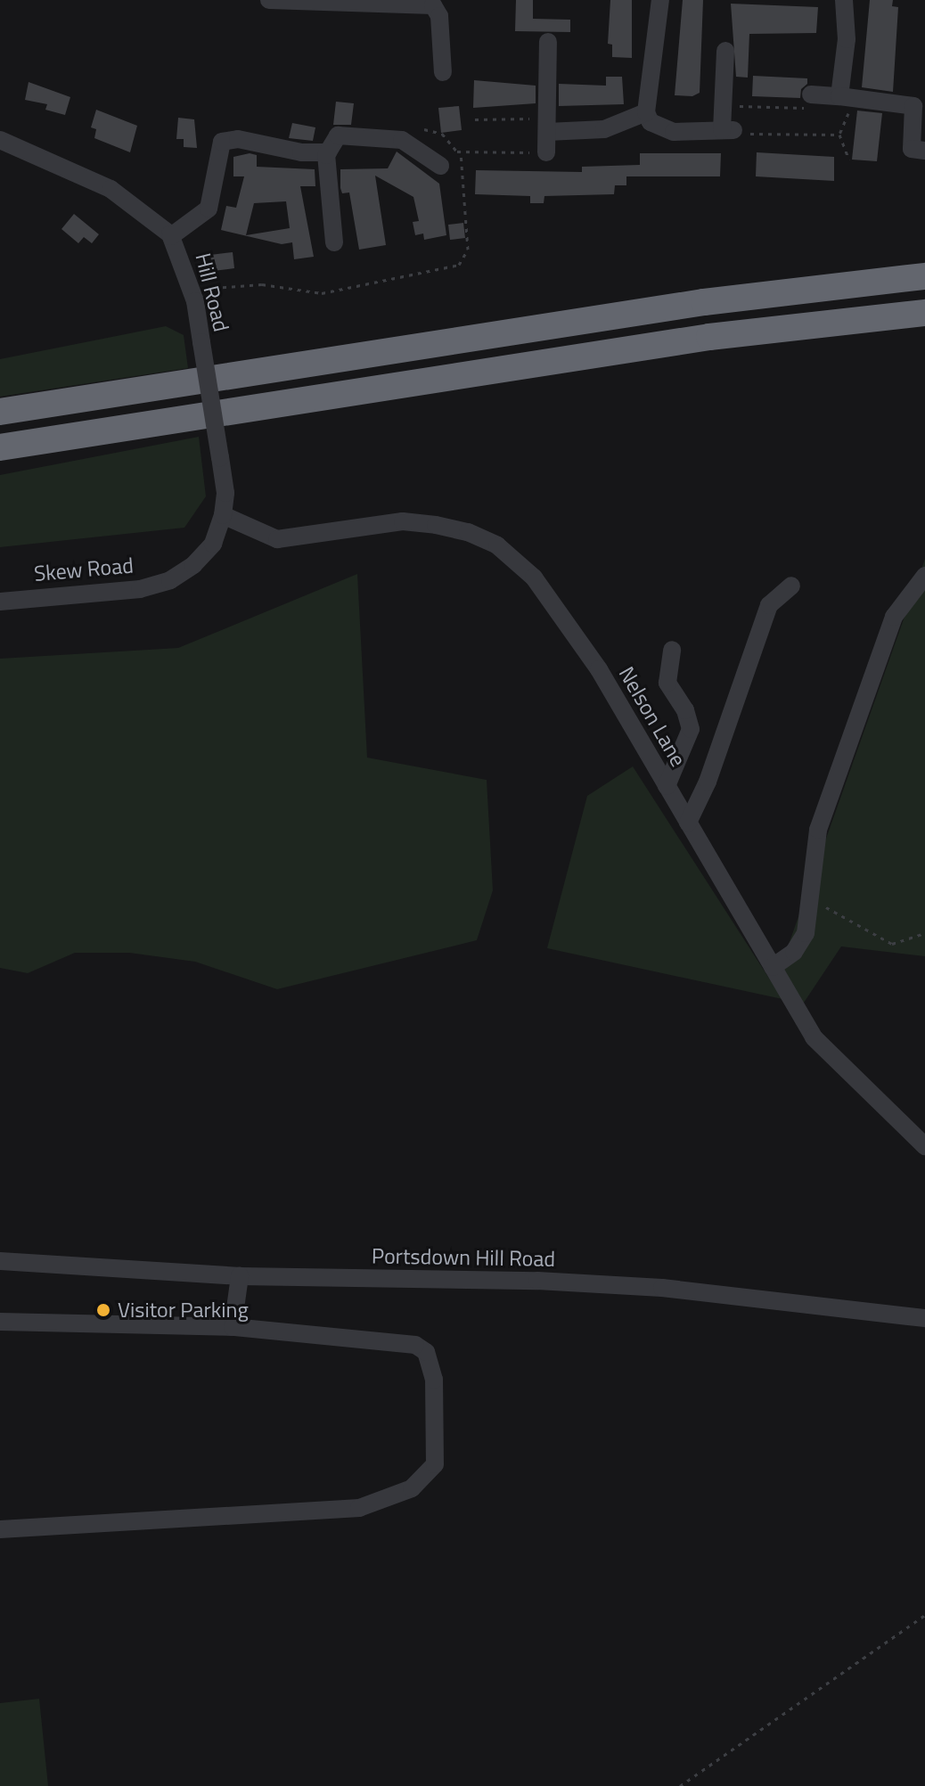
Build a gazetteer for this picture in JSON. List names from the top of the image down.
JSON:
{
  "streets": {
    "street": [
      "Hill Road",
      "Skew Road",
      "Nelson Lane",
      "Portsdown Hill Road"
    ]
  },
  "crossings": [
    ["Hill Road", "Skew Road"],
    ["Hill Road", "Nelson Lane"],
    ["Skew Road", "Nelson Lane"]
  ],
  "places": ["Visitor Parking"]
}
